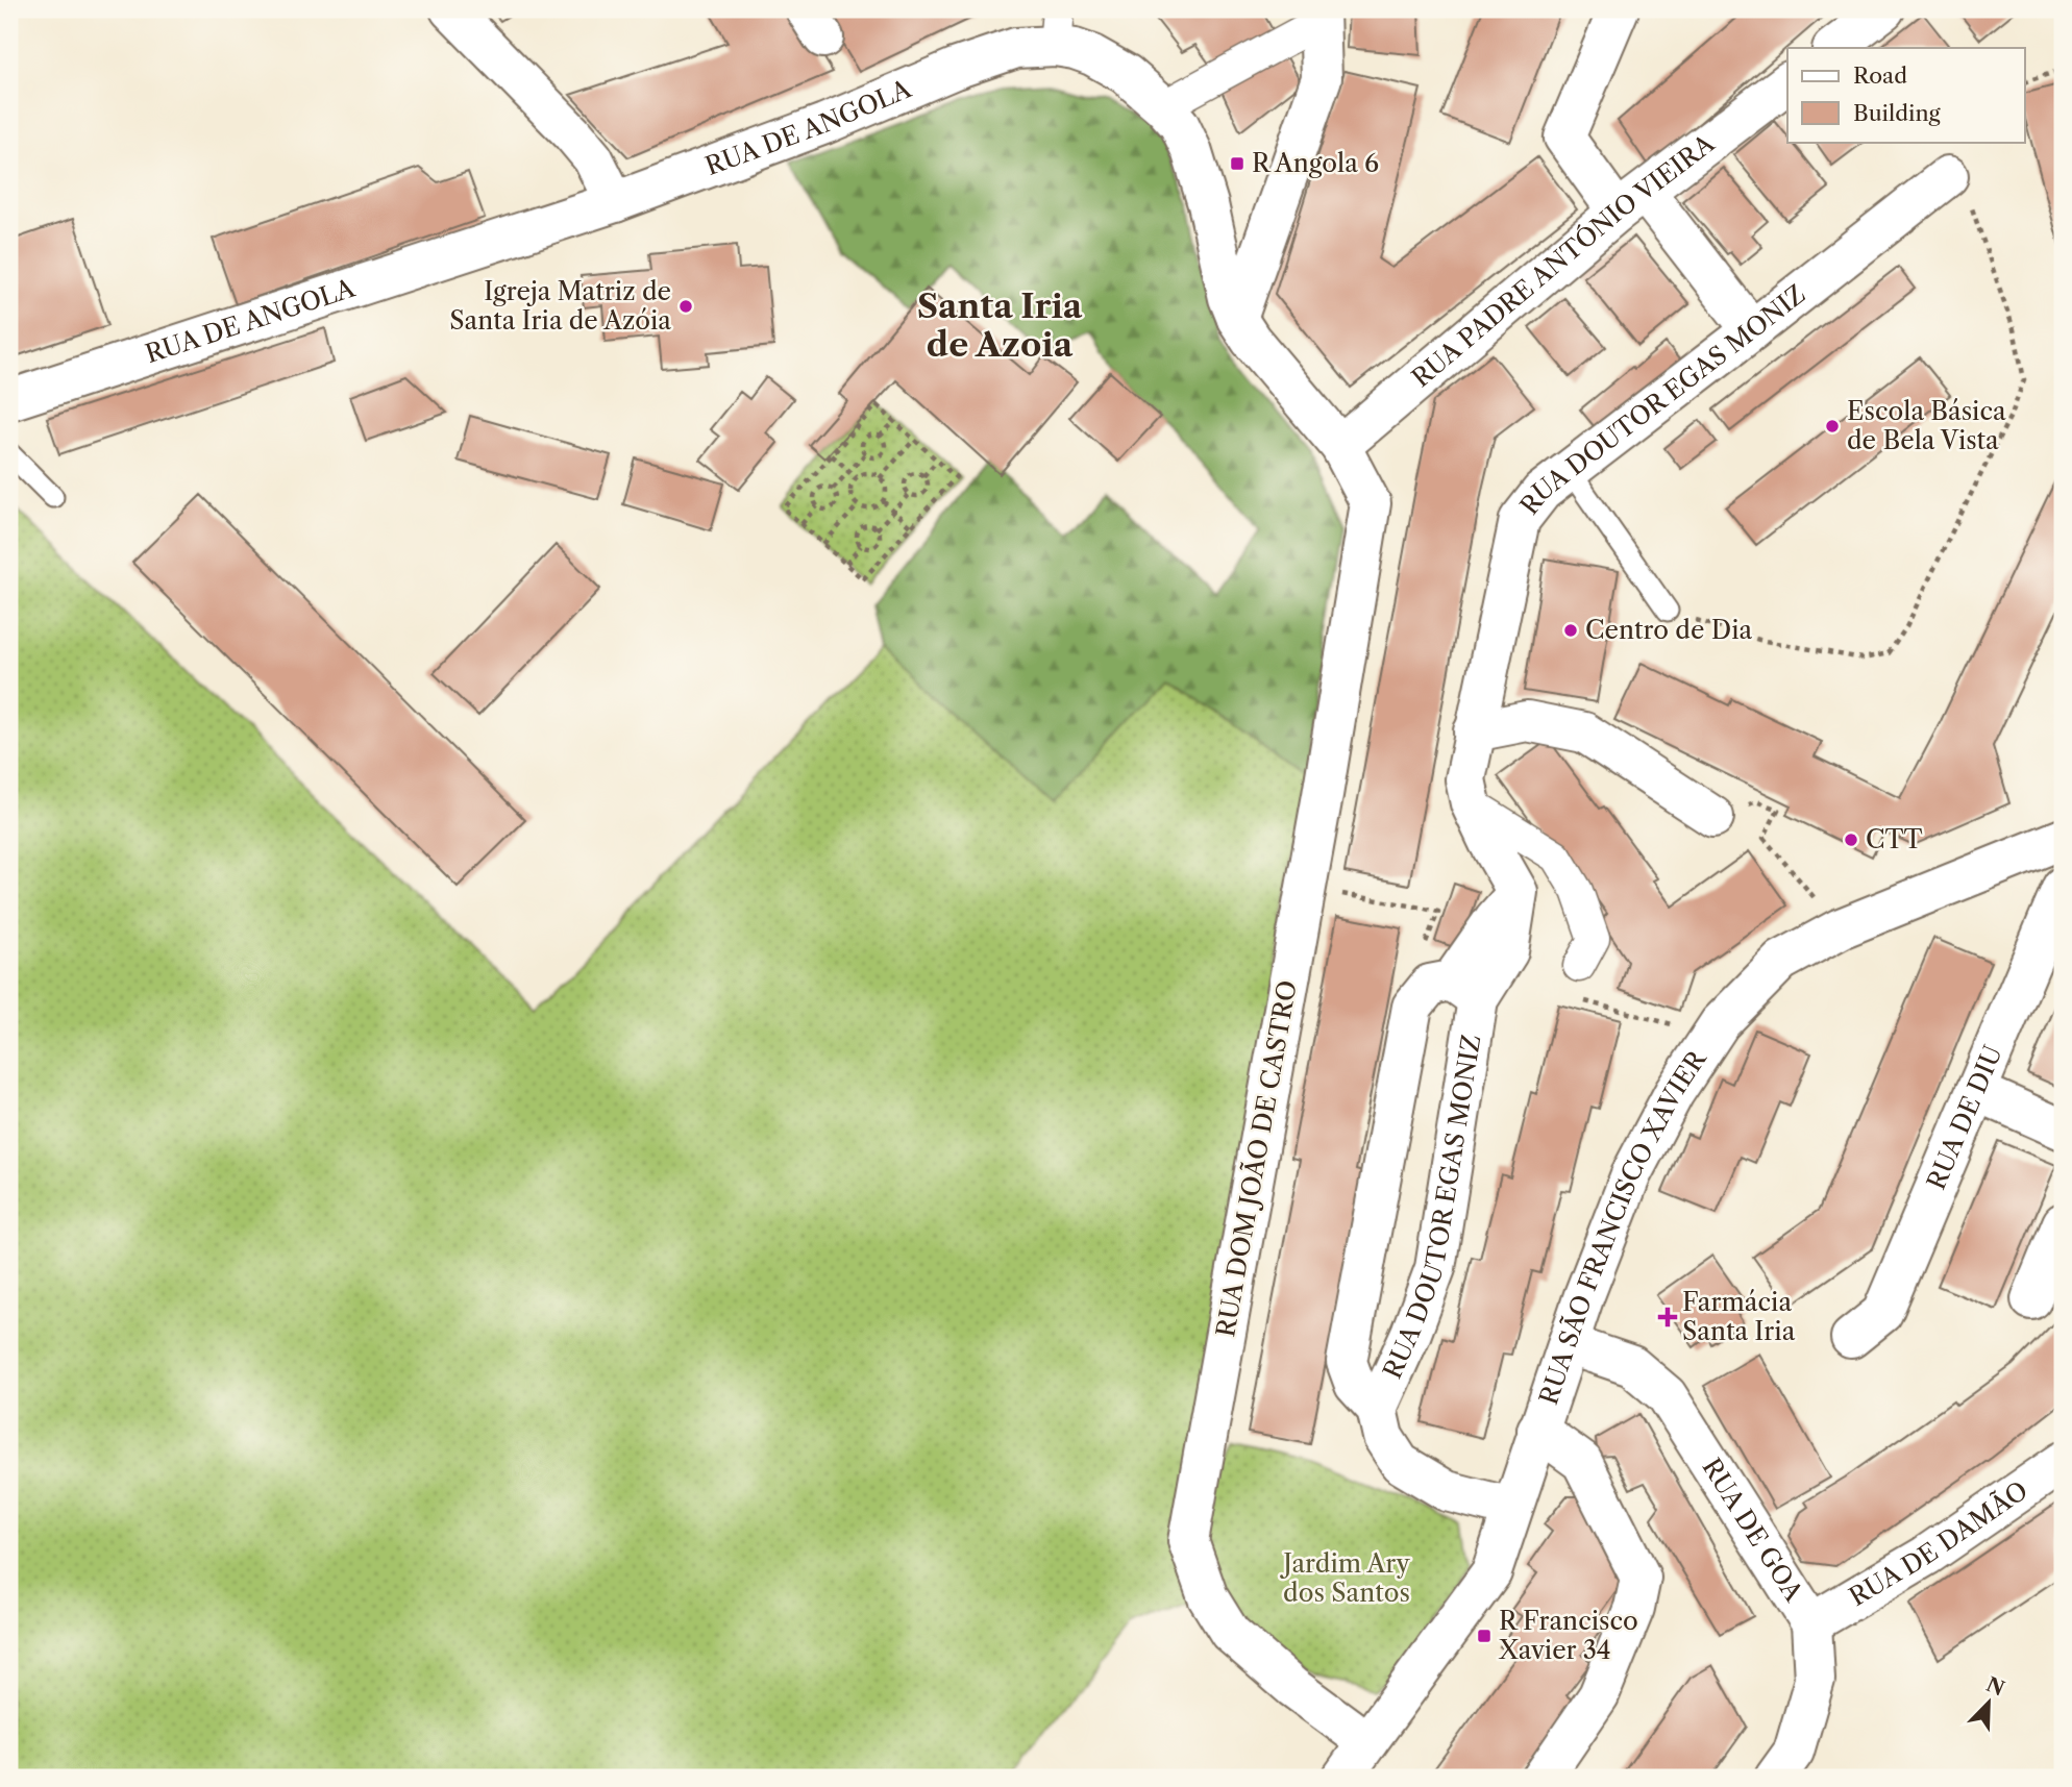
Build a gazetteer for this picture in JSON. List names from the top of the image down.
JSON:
{
  "streets": {
    "street": [
      "RUA DE ANGOLA",
      "RUA PADRE ANTÓNIO VIEIRA",
      "RUA DOUTOR EGAS MONIZ",
      "RUA DE DIU",
      "RUA DOM JOÃO DE CASTRO",
      "RUA SÃO FRANCISCO XAVIER",
      "RUA DE GOA",
      "RUA DE DAMÃO"
    ]
  },
  "crossings": [
    ["RUA DE ANGOLA", "RUA PADRE ANTÓNIO VIEIRA"],
    ["RUA DE ANGOLA", "RUA DOM JOÃO DE CASTRO"],
    ["RUA DOUTOR EGAS MONIZ", "RUA SÃO FRANCISCO XAVIER"],
    ["RUA DOM JOÃO DE CASTRO", "RUA SÃO FRANCISCO XAVIER"],
    ["RUA SÃO FRANCISCO XAVIER", "RUA DE GOA"],
    ["RUA DE GOA", "RUA DE DAMÃO"]
  ],
  "districts": ["Santa Iria de Azoia"],
  "parks": ["Jardim Ary dos Santos"],
  "places": {
    "transit": ["R Angola 6", "R Francisco Xavier 34"],
    "other": [
      "Igreja Matriz de Santa Iria de Azóia",
      "Escola Básica de Bela Vista",
      "Centro de Dia",
      "CTT"
    ],
    "health": ["Farmácia Santa Iria"]
  },
  "legend": ["Road", "Building"],
  "north": "top right"
}
